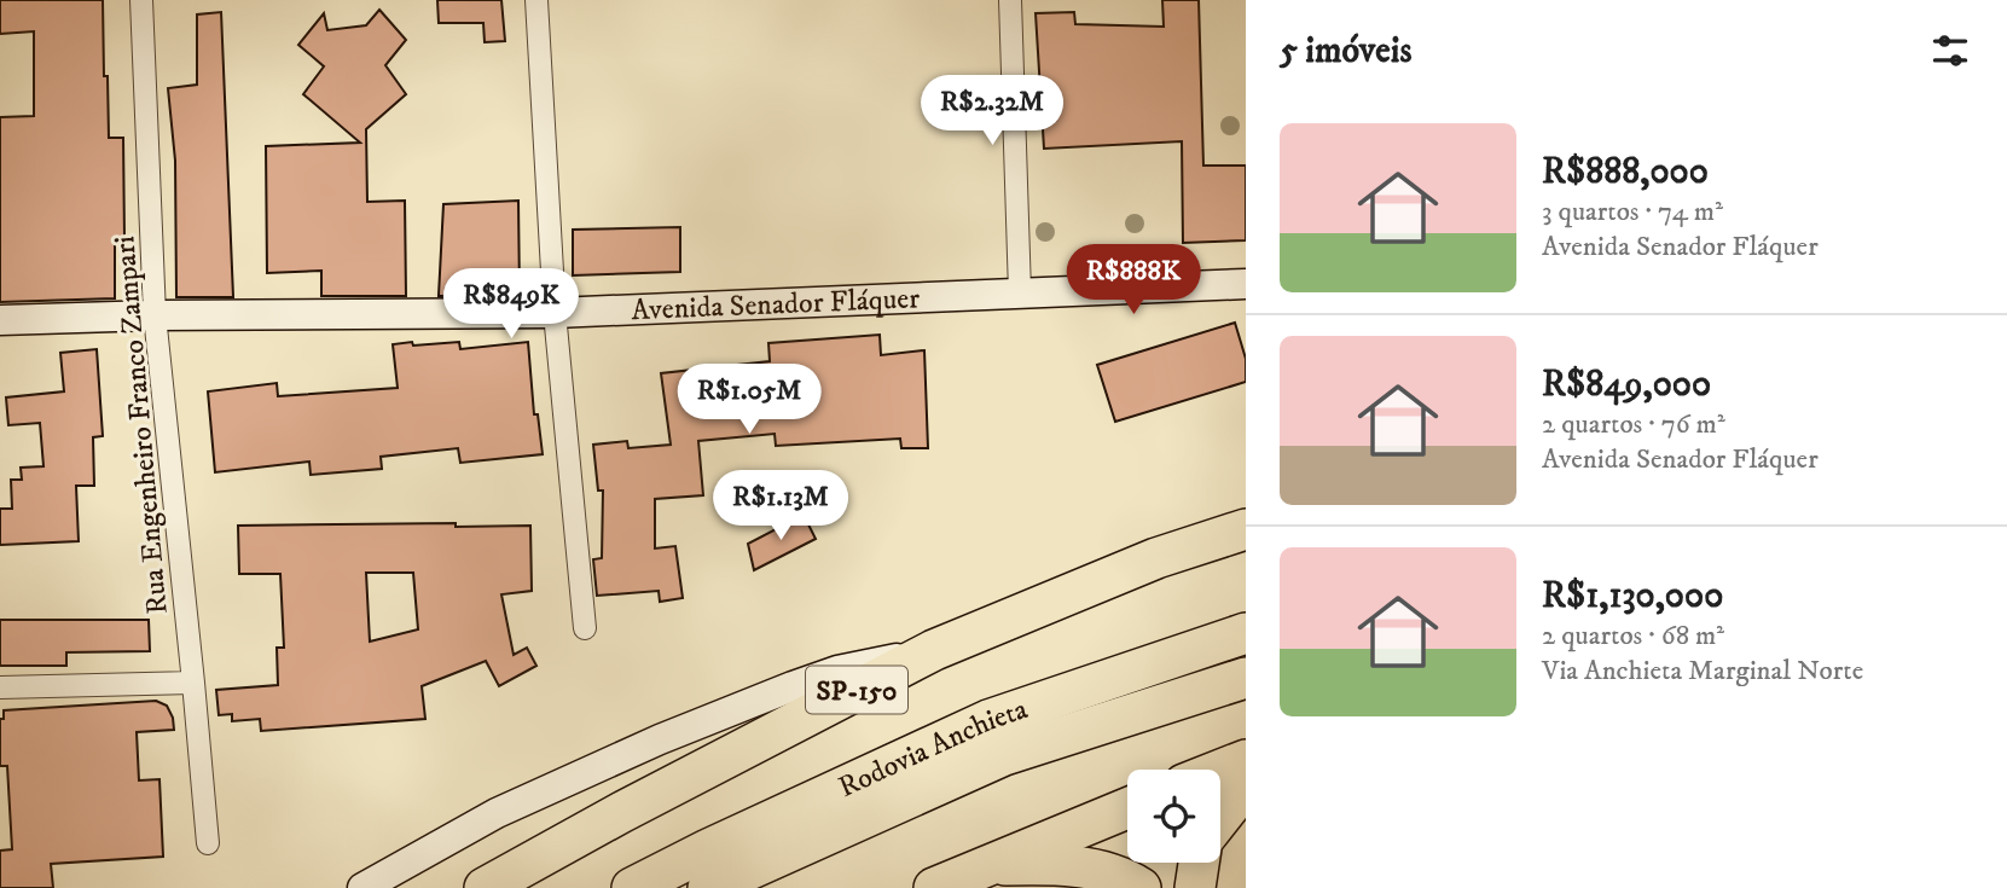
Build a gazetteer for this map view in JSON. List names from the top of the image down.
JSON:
{
  "streets": {
    "highway": ["SP-150", "Rodovia Anchieta"],
    "street": ["Avenida Senador Fláquer", "Rua Engenheiro Franco Zampari"]
  },
  "crossings": [
    ["Avenida Senador Fláquer", "Rua Engenheiro Franco Zampari"]
  ],
  "page": {
    "heading": "5 imóveis",
    "price": [
      "R$2.32M",
      "R$888K",
      "R$849K",
      "R$1.05M",
      "R$1.13M"
    ],
    "list": [
      {
        "name": "R$888,000",
        "note": "3 quartos · 74 m² · Avenida Senador Fláquer"
      },
      {
        "name": "R$849,000",
        "note": "2 quartos · 76 m² · Avenida Senador Fláquer"
      },
      {
        "name": "R$1,130,000",
        "note": "2 quartos · 68 m² · Via Anchieta Marginal Norte"
      }
    ]
  }
}
